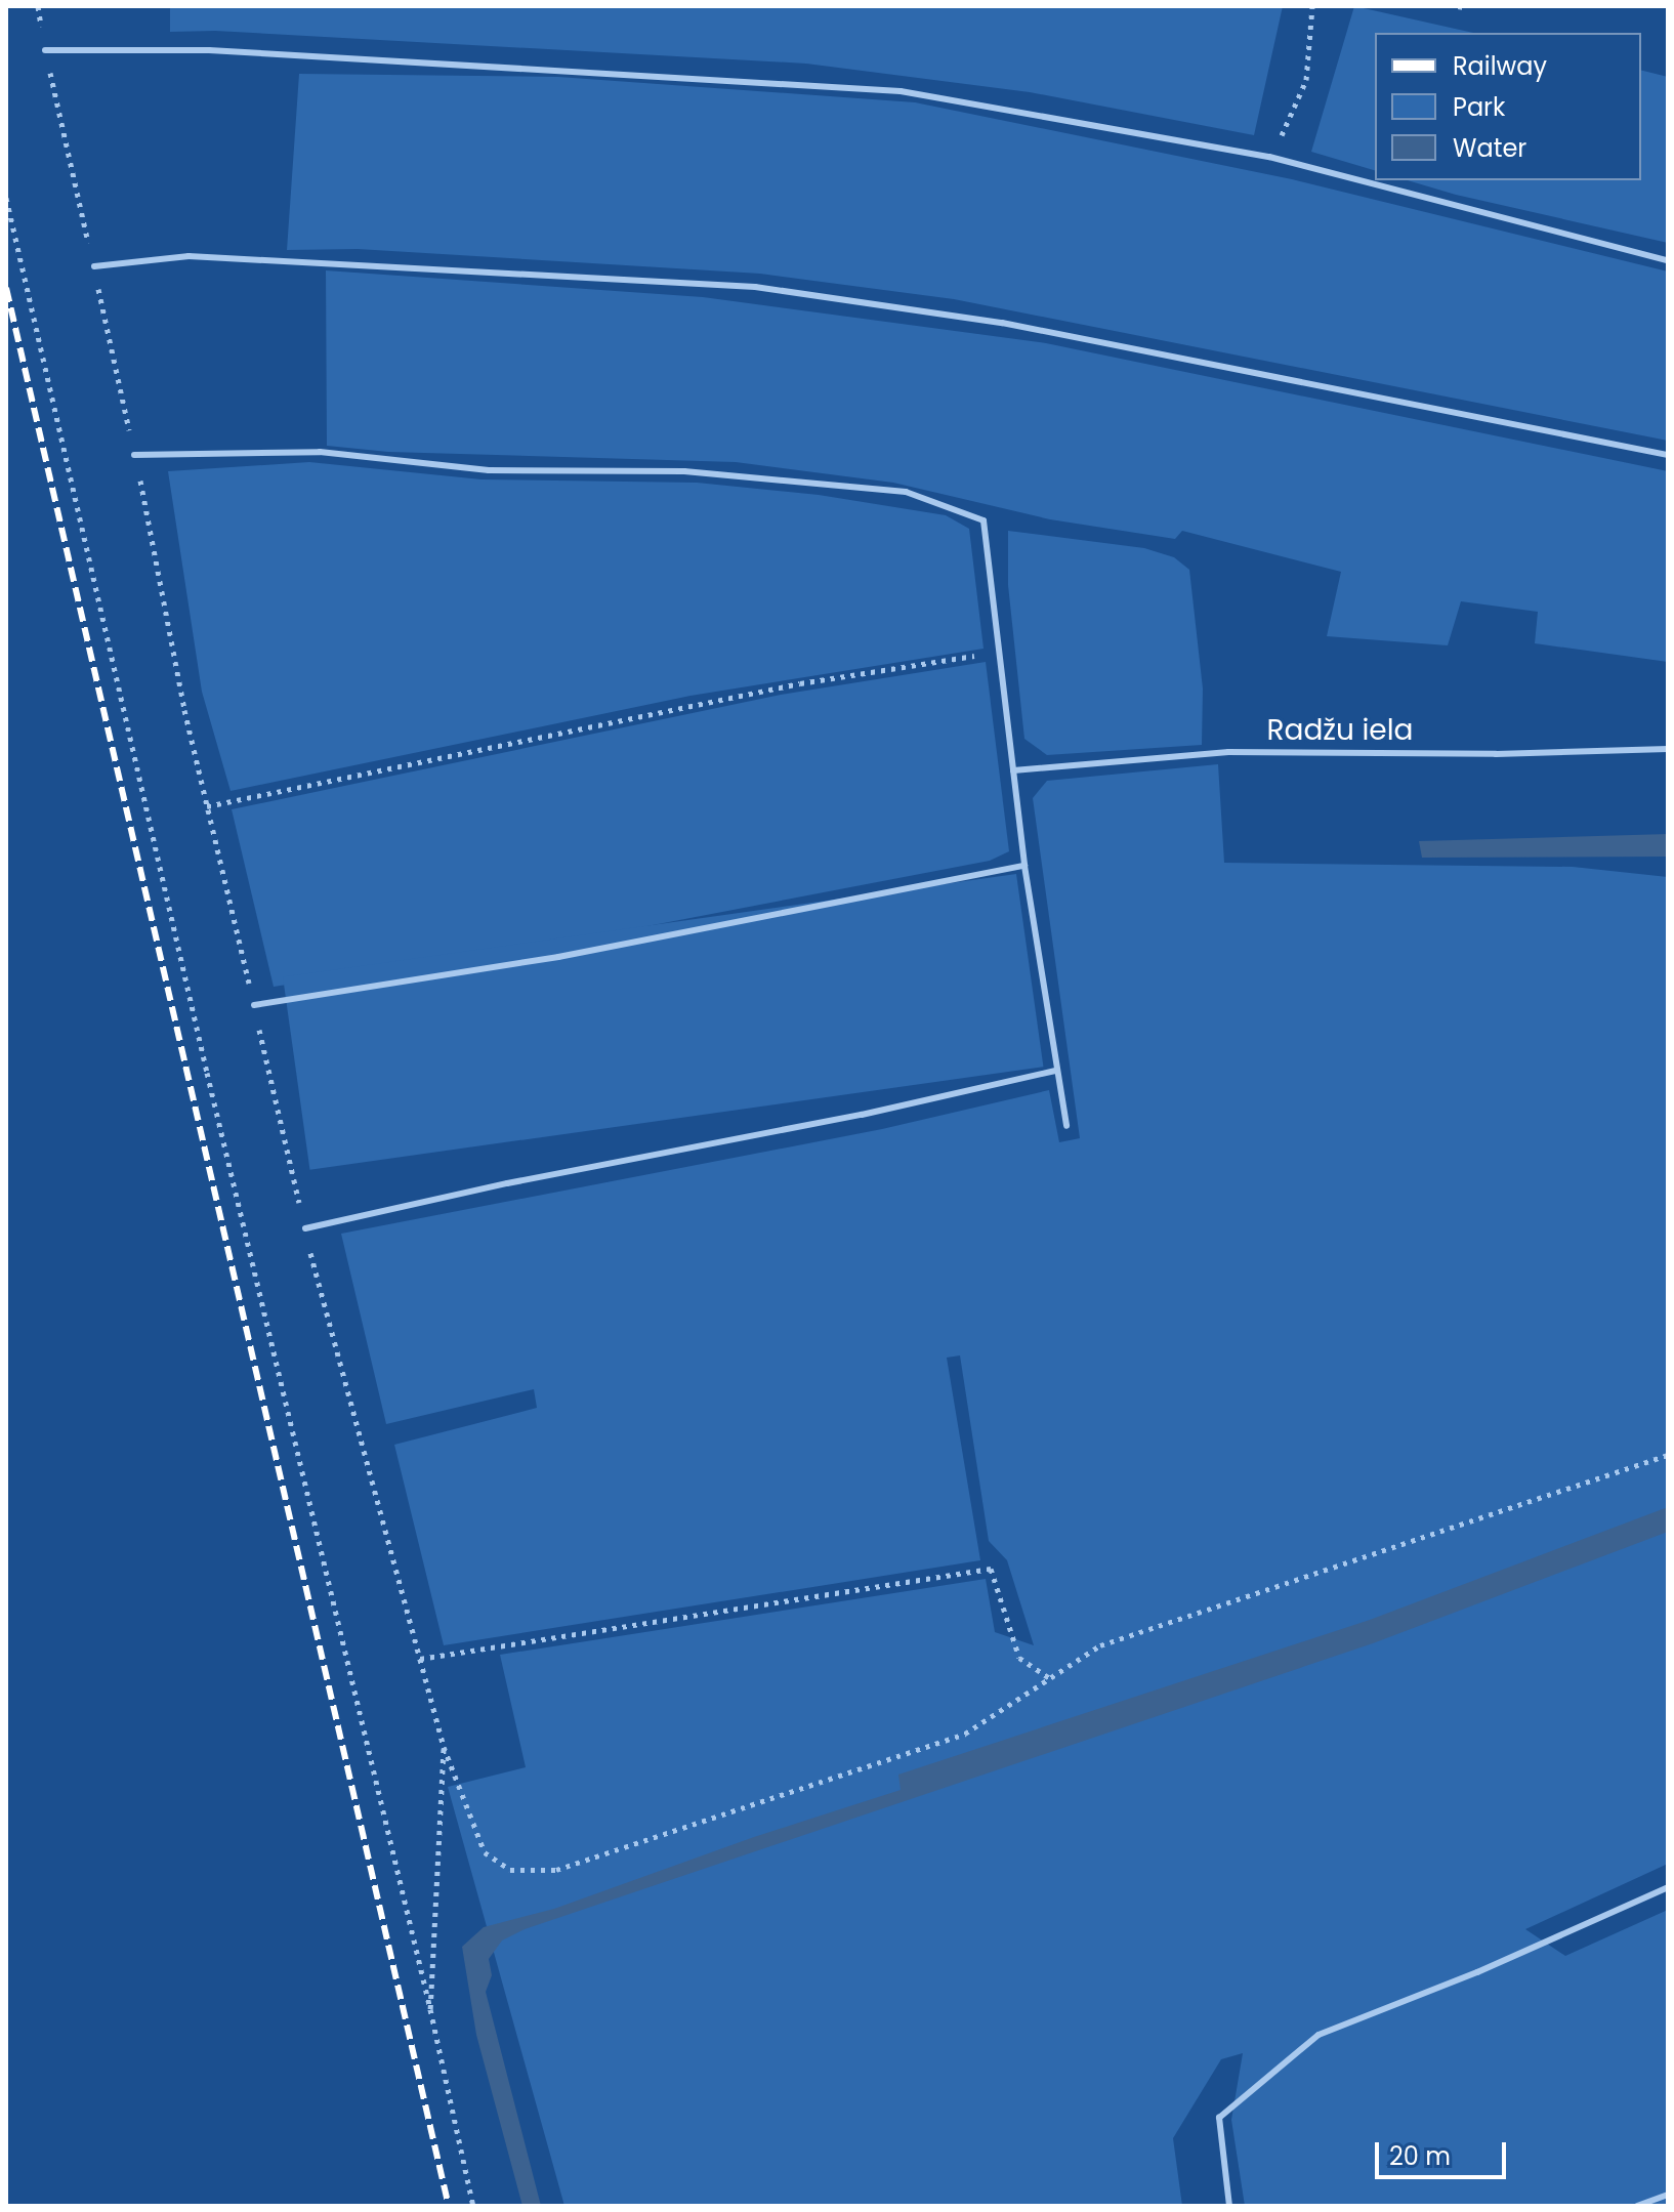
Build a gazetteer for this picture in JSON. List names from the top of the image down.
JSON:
{
  "streets": {
    "lane": ["Radžu iela"]
  },
  "legend": ["Railway", "Park", "Water"],
  "scale_bar": "20 m"
}
